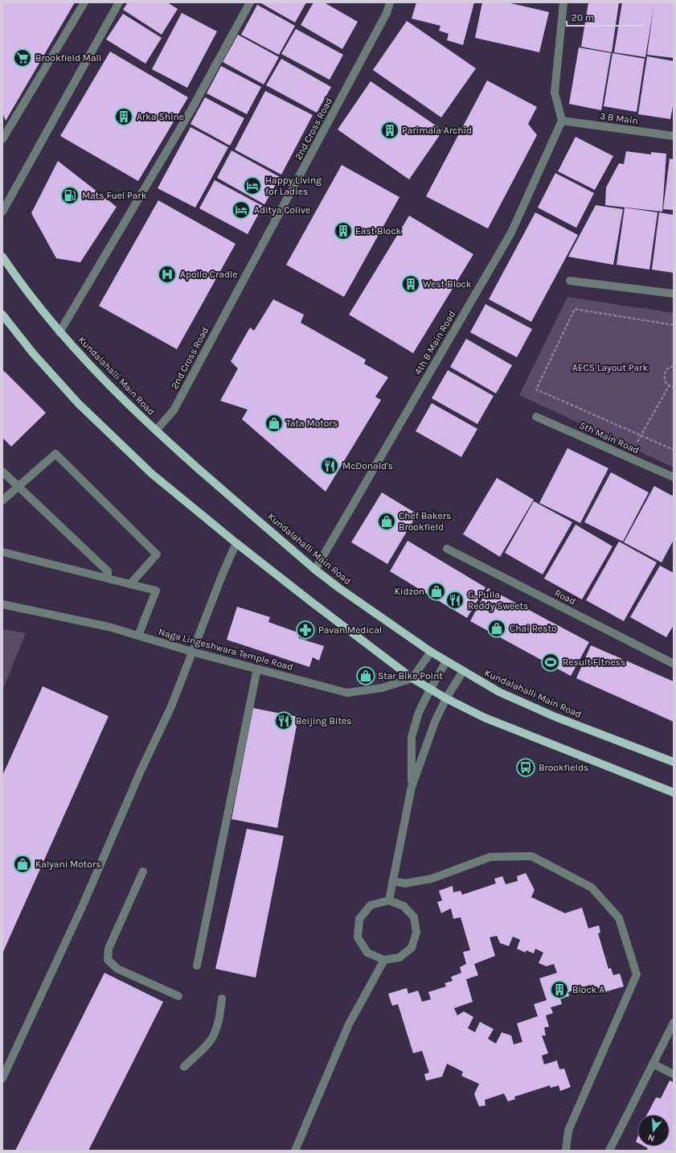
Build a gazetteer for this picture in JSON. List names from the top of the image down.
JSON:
{
  "streets": {
    "main road": ["Kundalahalli Main Road"],
    "street": [
      "3 B Main",
      "2nd Cross Road",
      "4th B Main Road",
      "5th Main Road",
      "Road",
      "Naga Lingeshwara Temple Road"
    ]
  },
  "crossings": [
    ["3 B Main", "4th B Main Road"],
    ["2nd Cross Road", "Kundalahalli Main Road"],
    ["4th B Main Road", "Kundalahalli Main Road"]
  ],
  "parks": ["AECS Layout Park"],
  "places": {
    "supermarket": ["Brookfield Mall"],
    "building": [
      "Arka Shine",
      "Parimala Archid",
      "East Block",
      "West Block",
      "Block A"
    ],
    "hotel": ["Happy Living for Ladies", "Aditya Colive"],
    "fuel station": ["Mats Fuel Park"],
    "hospital": ["Apollo Cradle"],
    "shop": [
      "Tata Motors",
      "Chef Bakers Brookfield",
      "Kidzon",
      "Chai Resto",
      "Star Bike Point",
      "Kalyani Motors"
    ],
    "restaurant": ["McDonald's", "G. Pulla Reddy Sweets", "Beijing Bites"],
    "pharmacy": ["Pavan Medical"],
    "sports": ["Result Fitness"],
    "bus stop": ["Brookfields"]
  },
  "scale_bar": "20 m",
  "north": "bottom"
}
